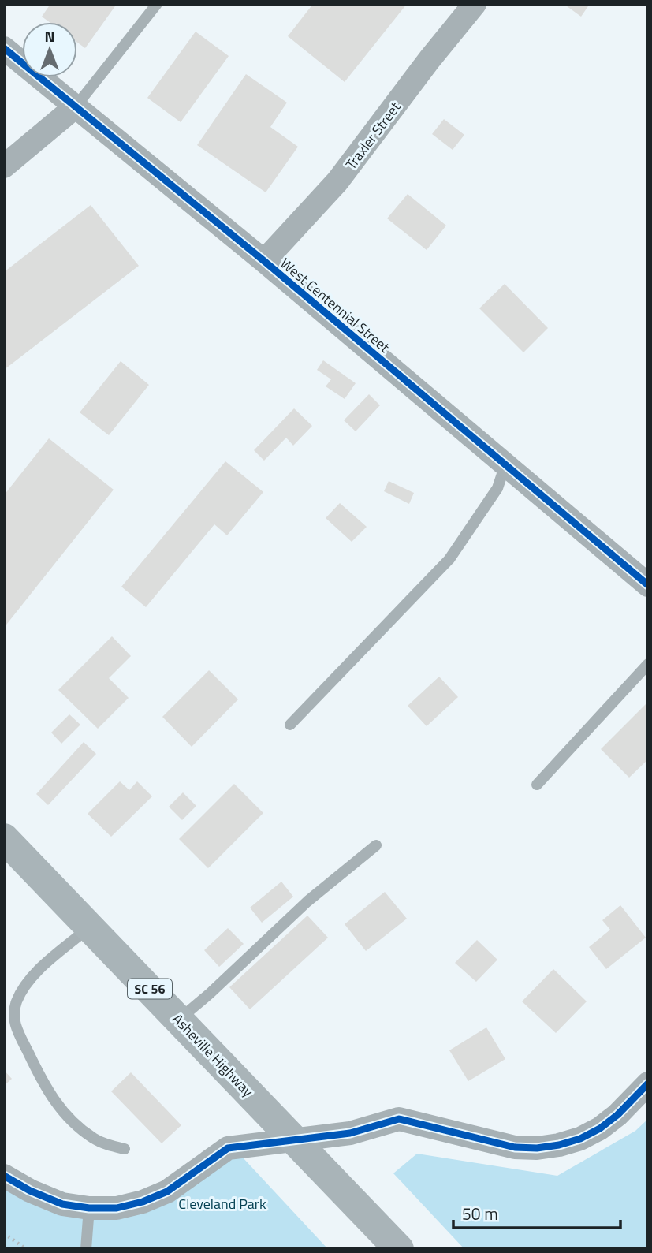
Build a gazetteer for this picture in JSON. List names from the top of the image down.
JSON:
{
  "streets": {
    "main road": ["SC 56", "Asheville Highway"],
    "street": ["Traxler Street", "West Centennial Street"]
  },
  "crossings": [
    ["Traxler Street", "West Centennial Street"]
  ],
  "parks": ["Cleveland Park"],
  "scale_bar": "50 m",
  "north": "top"
}
